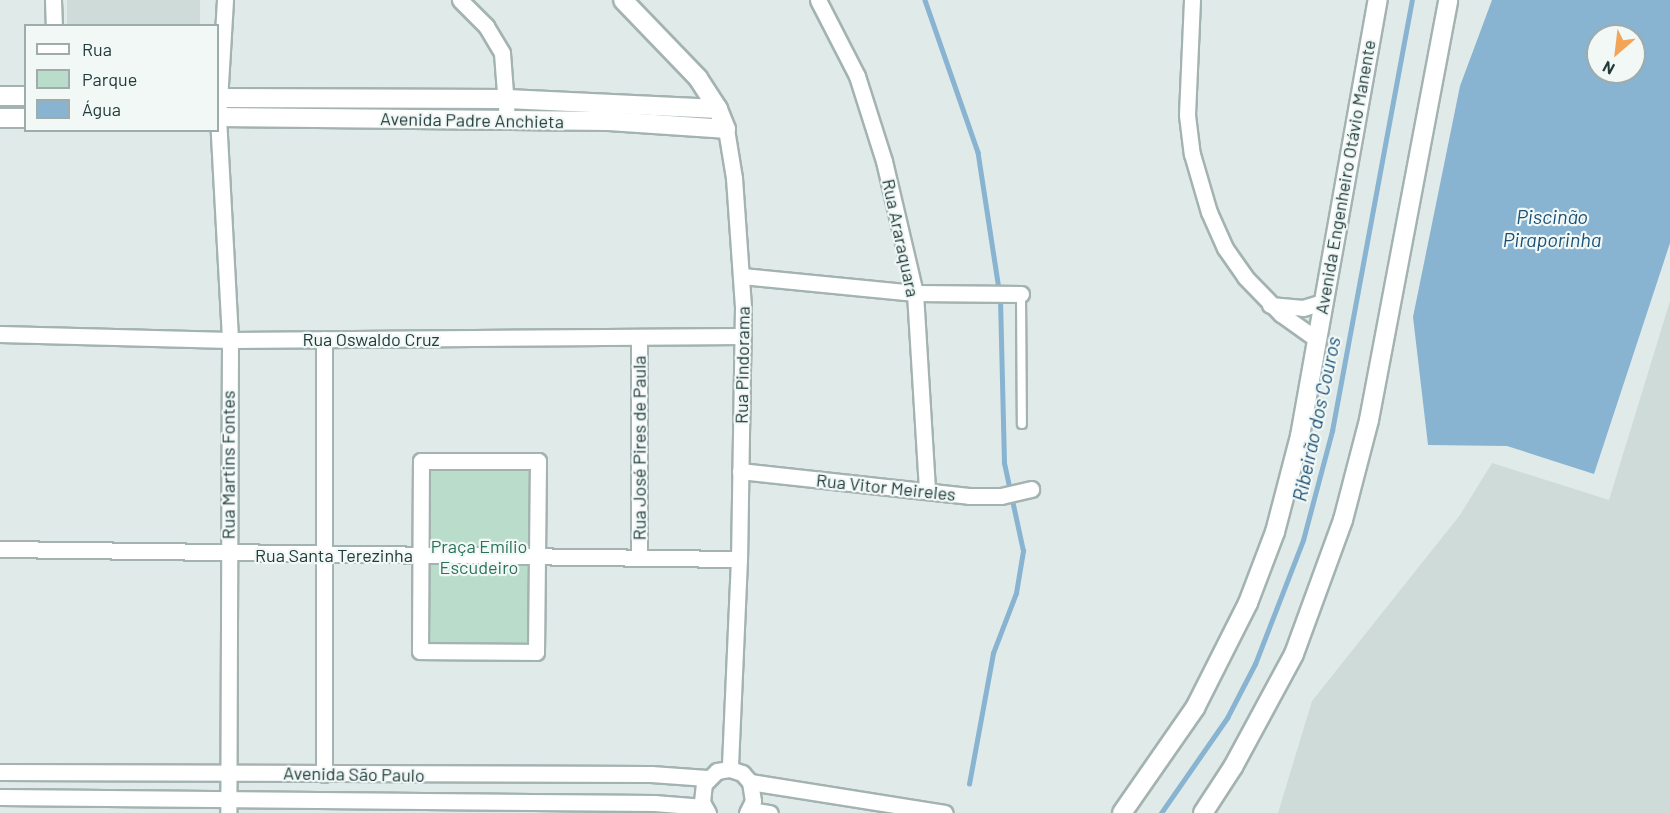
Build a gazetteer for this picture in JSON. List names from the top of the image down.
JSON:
{
  "streets": {
    "main road": ["Avenida Padre Anchieta", "Avenida Engenheiro Otávio Manente", "Rua Pindorama"],
    "street": [
      "Rua Araraquara",
      "Rua Oswaldo Cruz",
      "Rua José Pires de Paula",
      "Rua Martins Fontes",
      "Rua Vitor Meireles",
      "Rua Santa Terezinha",
      "Avenida São Paulo"
    ]
  },
  "crossings": [
    ["Avenida Padre Anchieta", "Rua Pindorama"],
    ["Rua Araraquara", "Rua Vitor Meireles"],
    ["Rua Oswaldo Cruz", "Rua Pindorama"],
    ["Rua Oswaldo Cruz", "Rua José Pires de Paula"],
    ["Rua Oswaldo Cruz", "Rua Martins Fontes"],
    ["Rua Pindorama", "Rua Vitor Meireles"],
    ["Rua Pindorama", "Rua Santa Terezinha"],
    ["Rua José Pires de Paula", "Rua Santa Terezinha"],
    ["Rua Martins Fontes", "Rua Santa Terezinha"],
    ["Rua Martins Fontes", "Avenida São Paulo"]
  ],
  "water": ["Piscinão Piraporinha", "Ribeirão dos Couros"],
  "parks": ["Praça Emílio Escudeiro"],
  "legend": ["Rua", "Parque", "Água"],
  "north": "bottom left"
}
